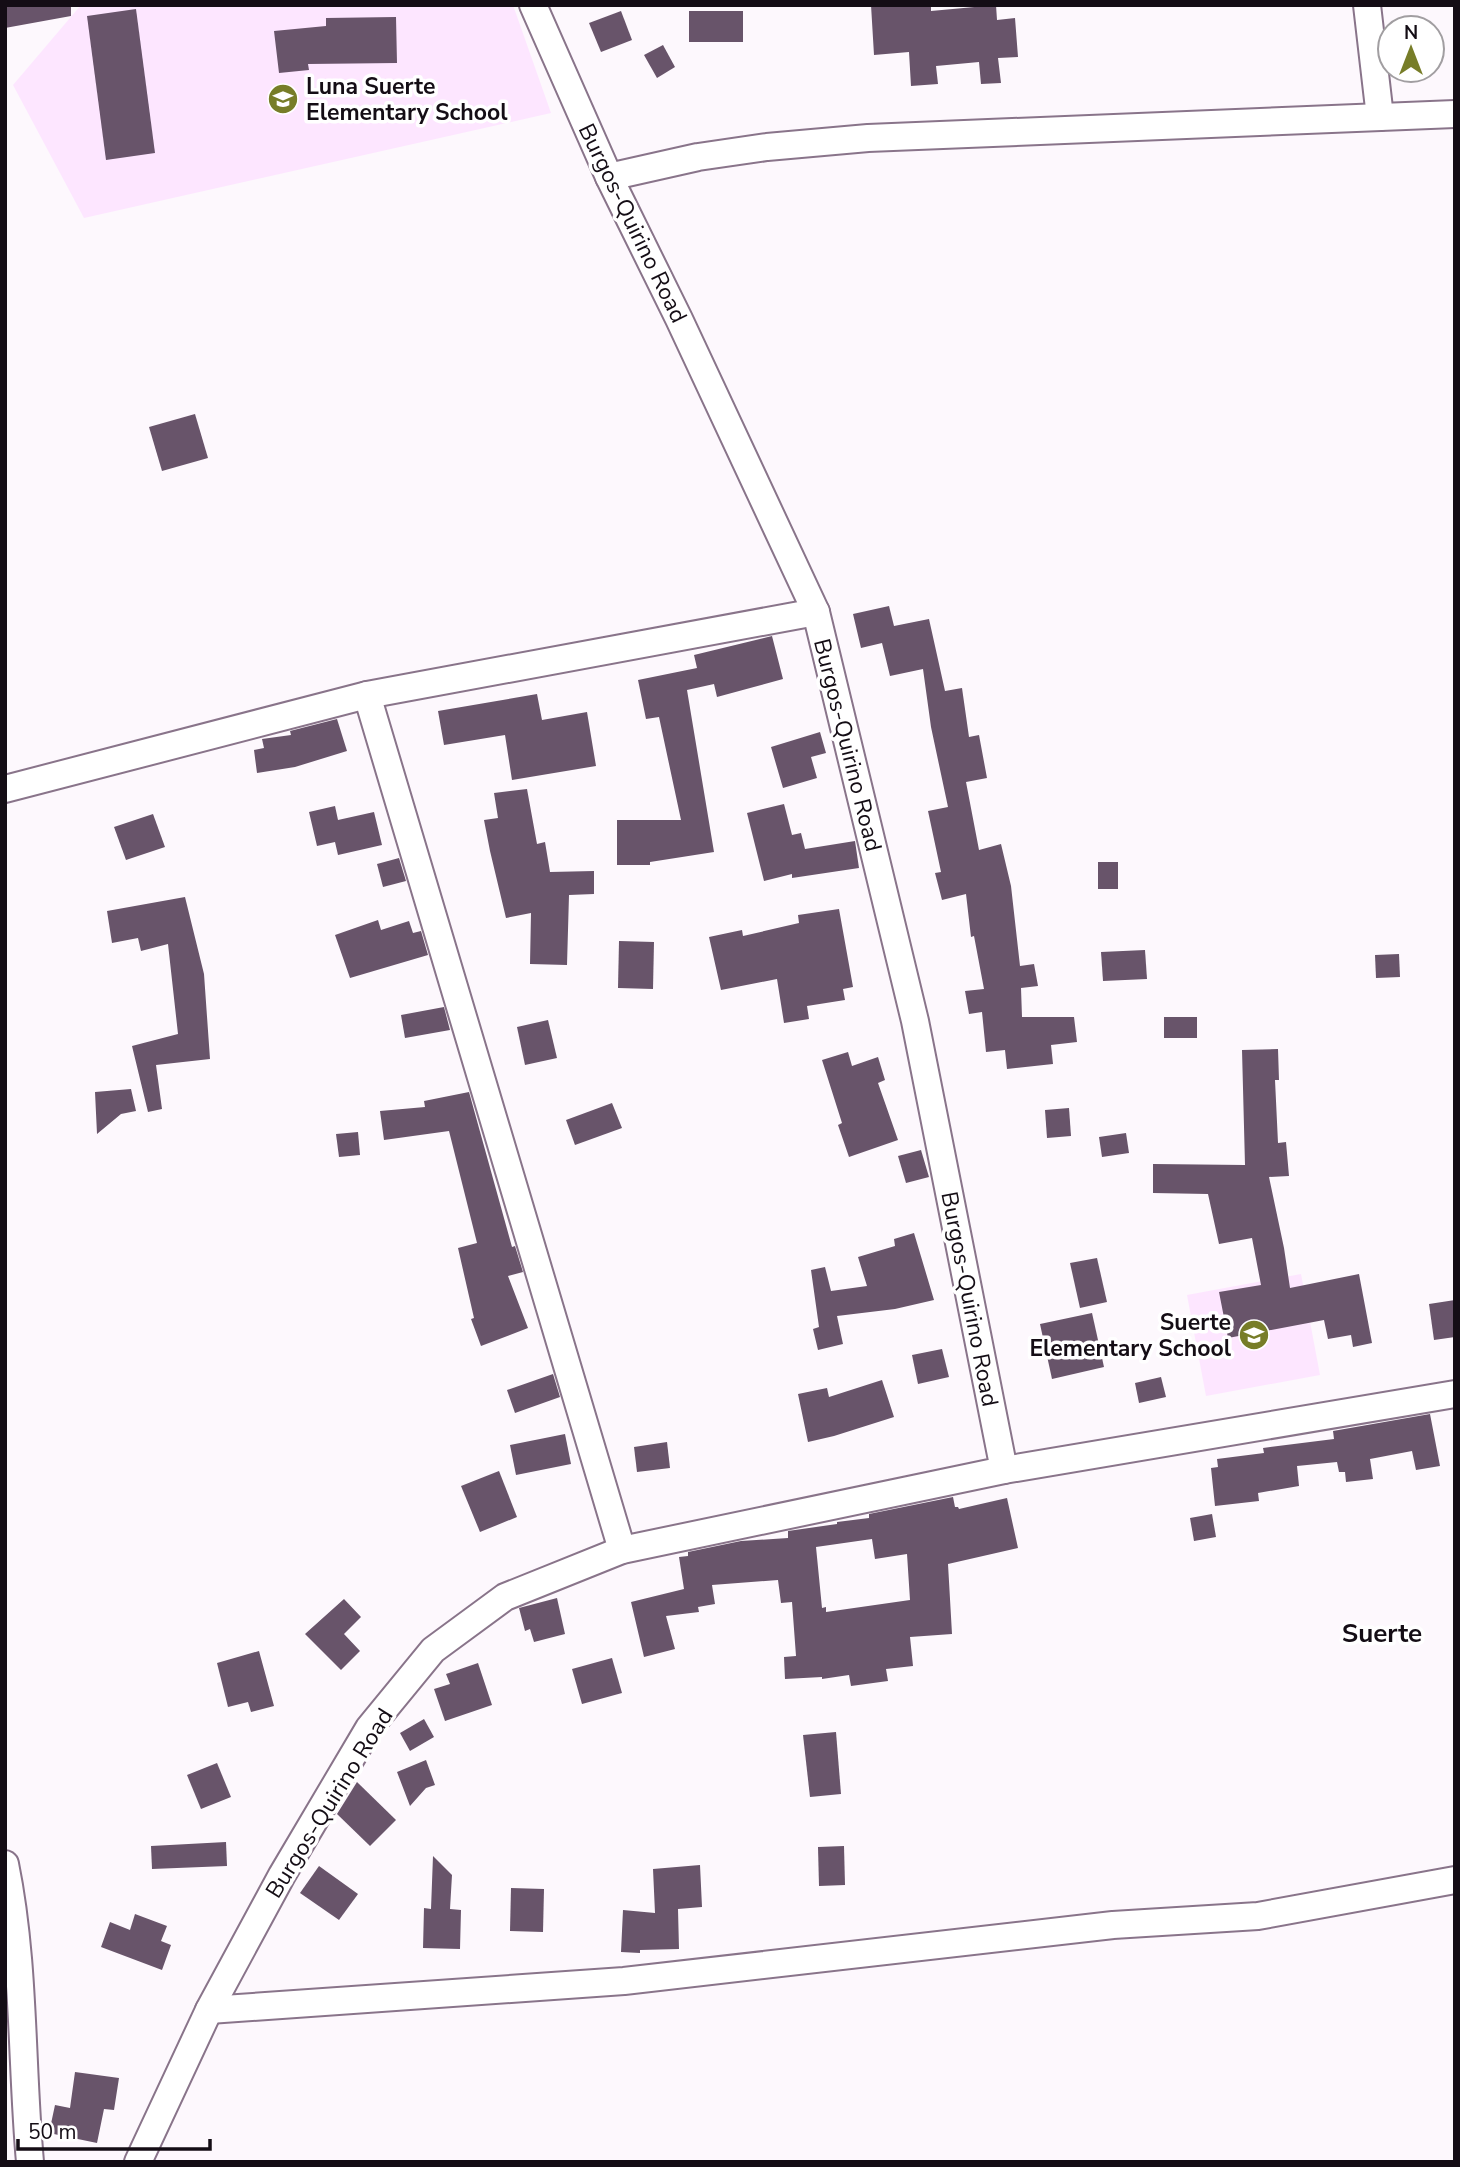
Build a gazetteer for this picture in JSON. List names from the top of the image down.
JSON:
{
  "streets": {
    "street": ["Burgos-Quirino Road"]
  },
  "districts": ["Suerte"],
  "places": {
    "school or university": ["Luna Suerte Elementary School", "Suerte Elementary School"]
  },
  "scale_bar": "50 m",
  "north": "top"
}
